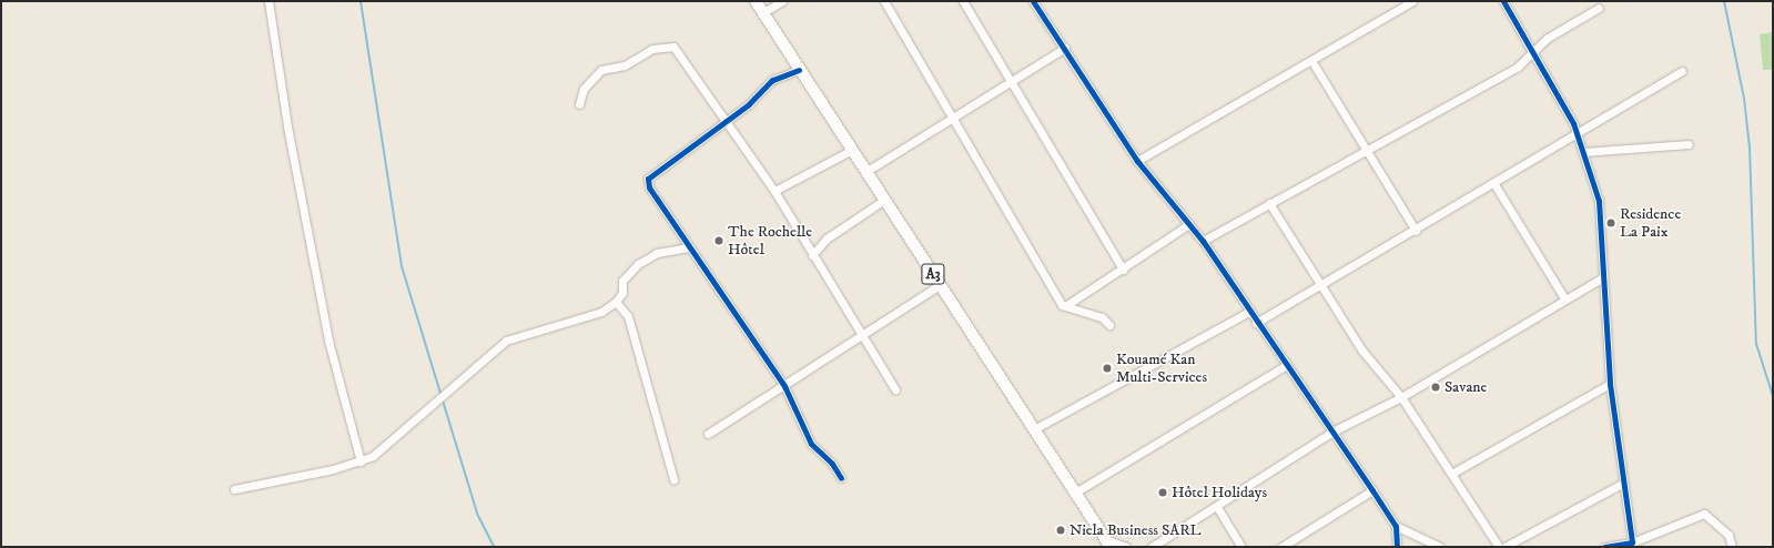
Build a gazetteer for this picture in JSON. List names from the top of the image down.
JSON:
{
  "streets": {
    "highway": ["A3"]
  },
  "places": [
    "Residence La Paix",
    "The Rochelle Hôtel",
    "Kouamé Kan Multi-Services",
    "Savane",
    "Hôtel Holidays",
    "Niela Business SARL"
  ]
}
